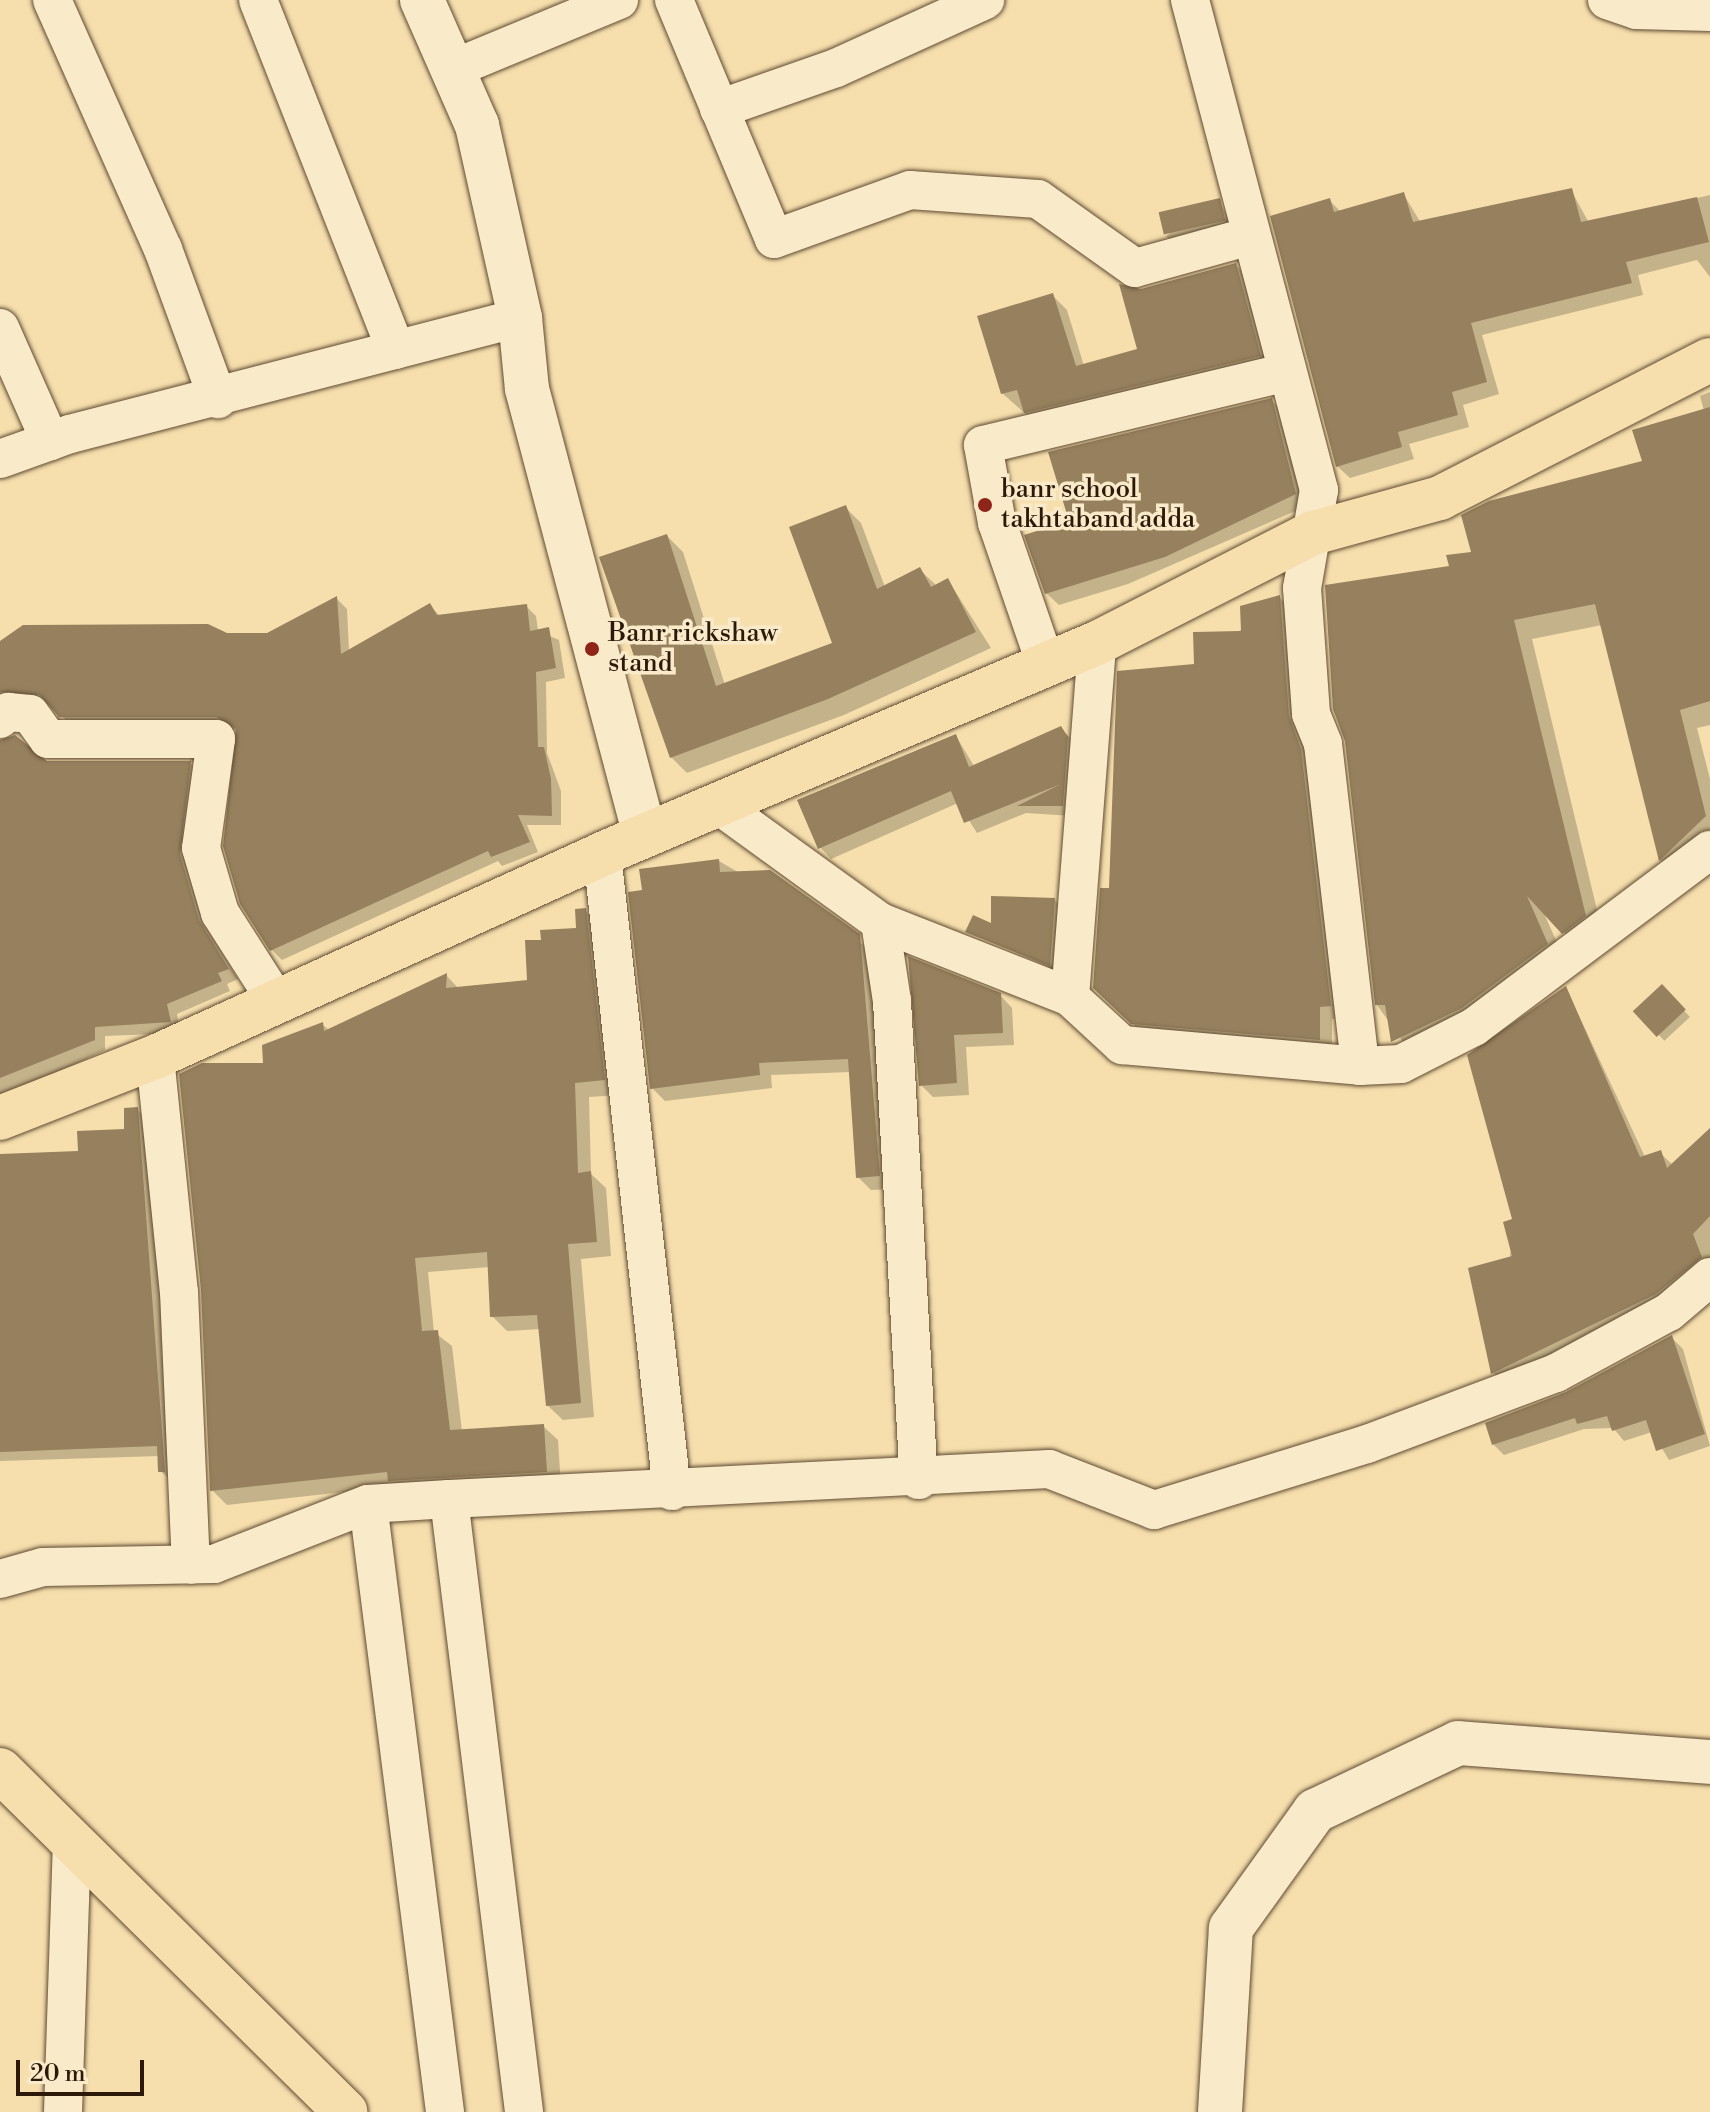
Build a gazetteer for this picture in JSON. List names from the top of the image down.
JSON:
{
  "places": ["banr school takhtaband adda", "Banr rickshaw stand"],
  "scale_bar": "20 m"
}
